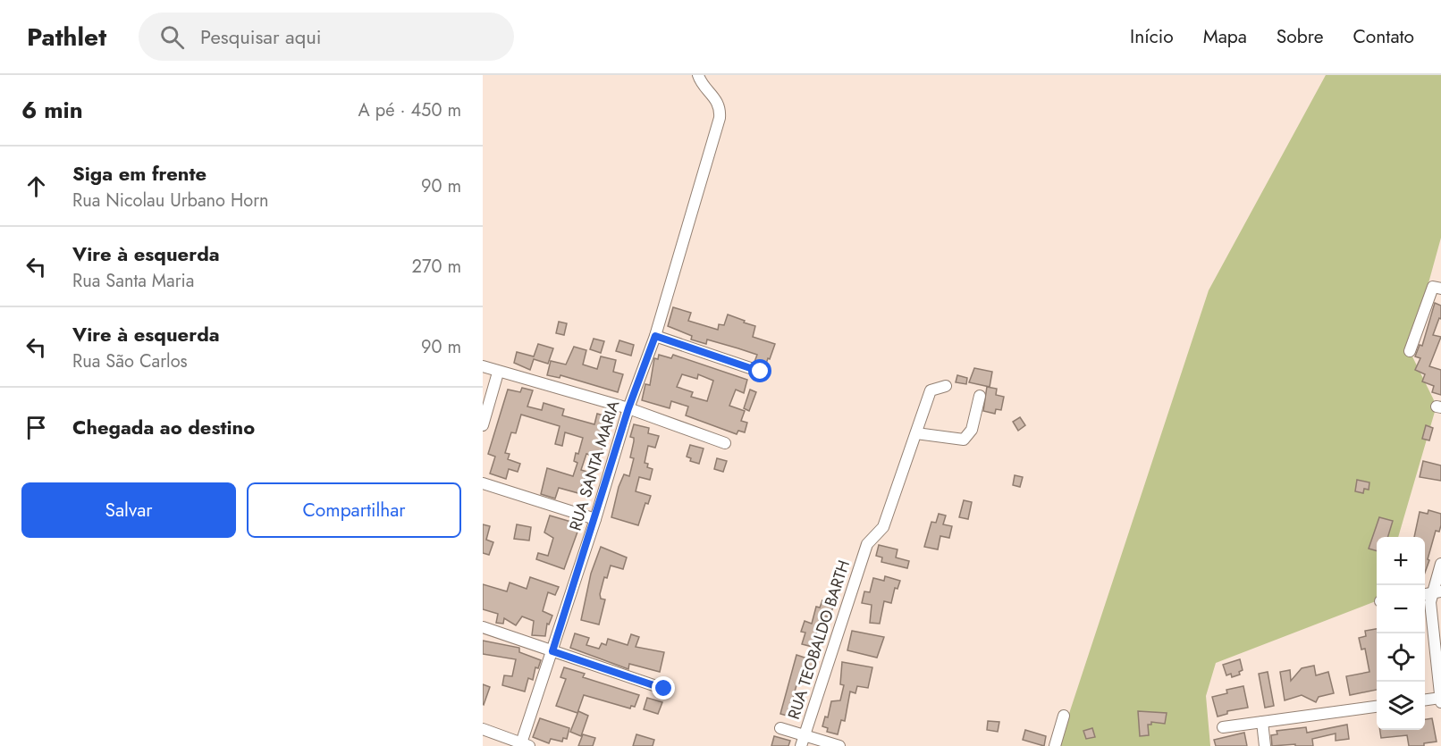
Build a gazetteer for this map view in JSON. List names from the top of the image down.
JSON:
{
  "streets": {
    "street": ["RUA SANTA MARIA", "RUA TEOBALDO BARTH"]
  },
  "page": {
    "header": "Pathlet",
    "search": "Pesquisar aqui",
    "nav": [
      "Início",
      "Mapa",
      "Sobre",
      "Contato"
    ],
    "heading": ["6 min", "A pé · 450 m"],
    "list": [
      ["Siga em frente", "Rua Nicolau Urbano Horn", "90 m"],
      ["Vire à esquerda", "Rua Santa Maria", "270 m"],
      ["Vire à esquerda", "Rua São Carlos", "90 m"],
      "Chegada ao destino"
    ],
    "buttons": ["Salvar", "Compartilhar"],
    "map_buttons": ["+", "−"]
  }
}
